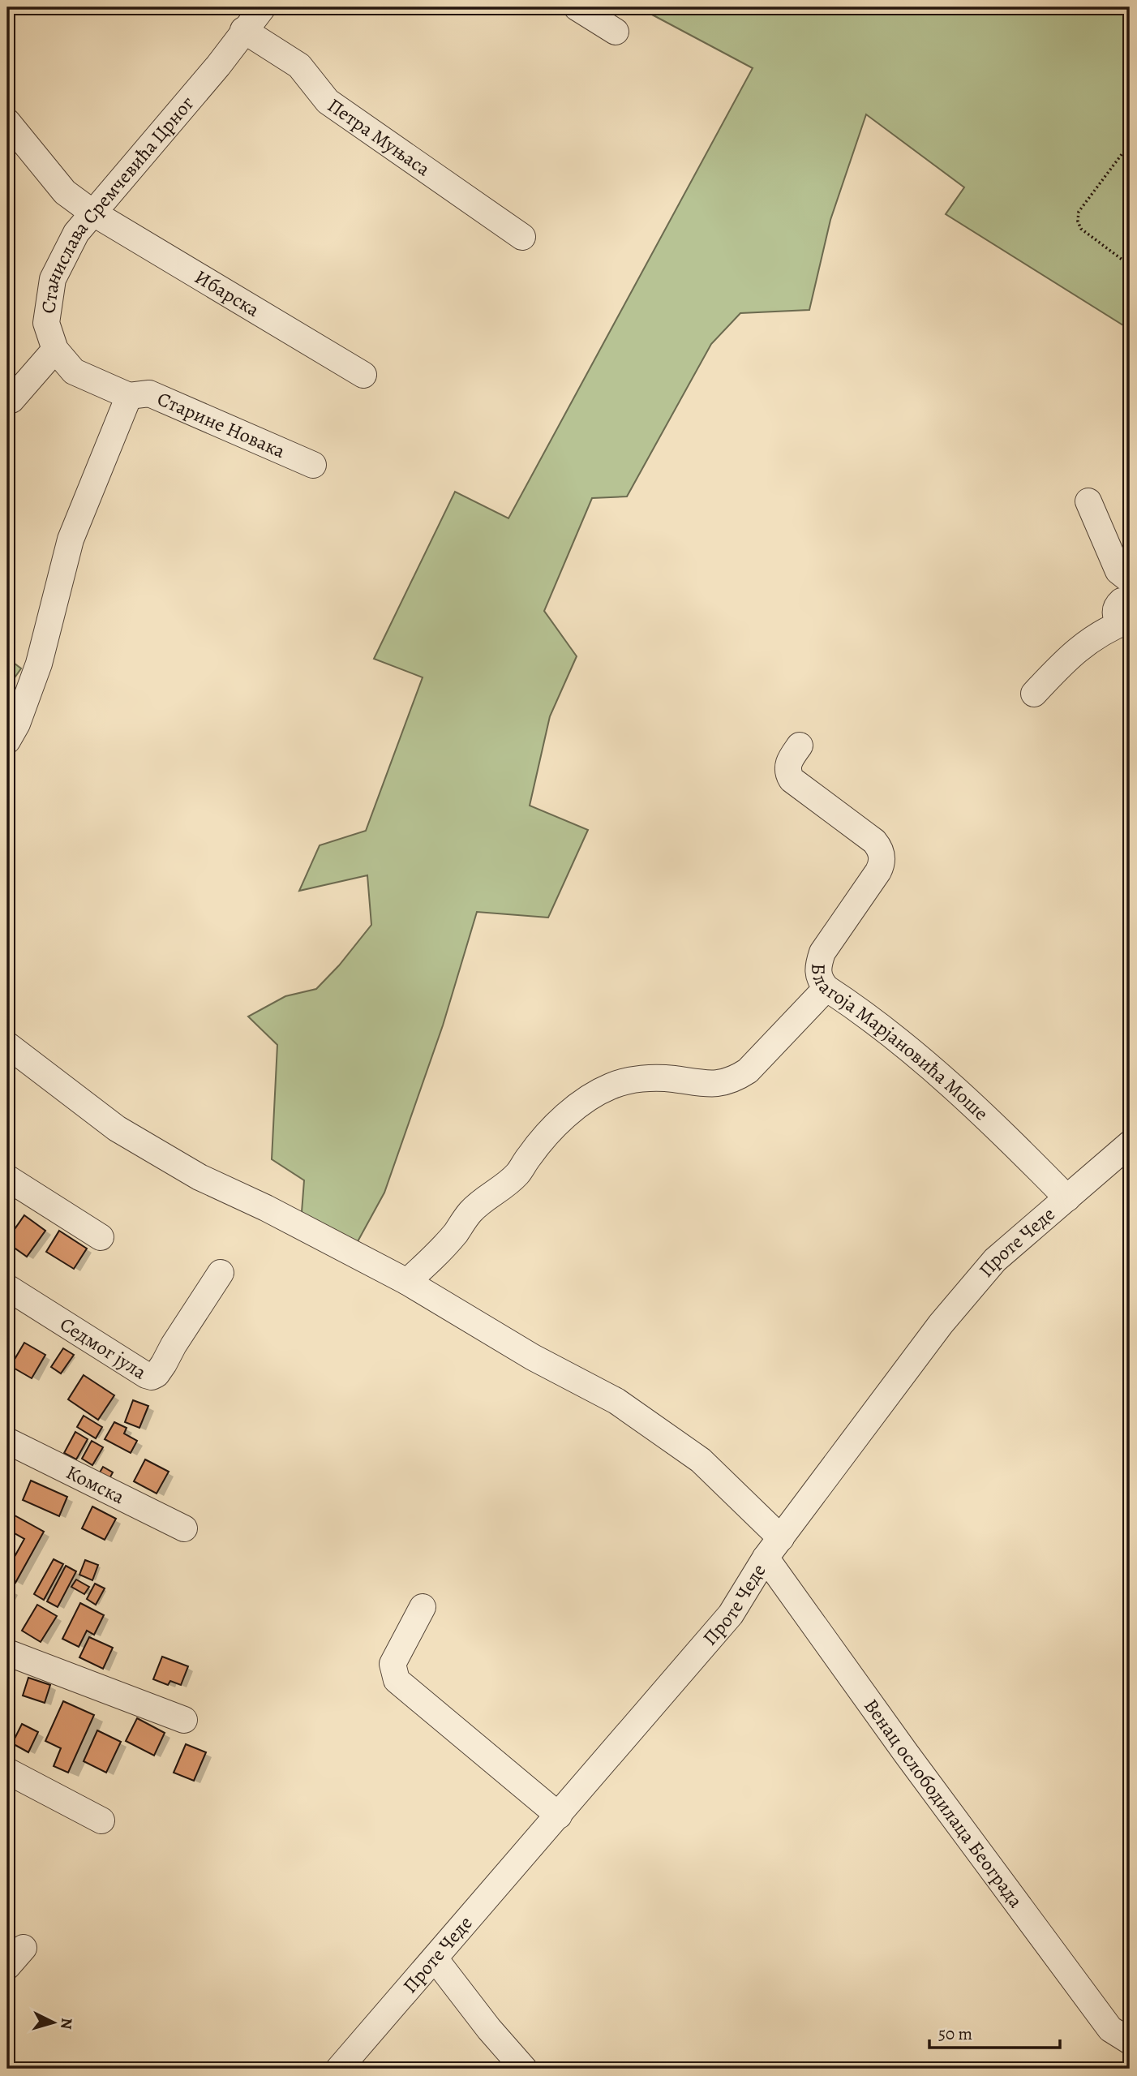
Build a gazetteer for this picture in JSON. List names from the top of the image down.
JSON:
{
  "streets": {
    "street": [
      "Петра Муњаса",
      "Станислава Сремчевића Црног",
      "Ибарска",
      "Старине Новака",
      "Благоја Марјановића Моше",
      "Проте Чеде",
      "Седмог јула",
      "Комска",
      "Венац ослободилаца Београда"
    ]
  },
  "crossings": [
    ["Петра Муњаса", "Станислава Сремчевића Црног"],
    ["Станислава Сремчевића Црног", "Ибарска"],
    ["Станислава Сремчевића Црног", "Старине Новака"],
    ["Благоја Марјановића Моше", "Проте Чеде"],
    ["Проте Чеде", "Венац ослободилаца Београда"]
  ],
  "scale_bar": "50 m",
  "north": "right"
}
